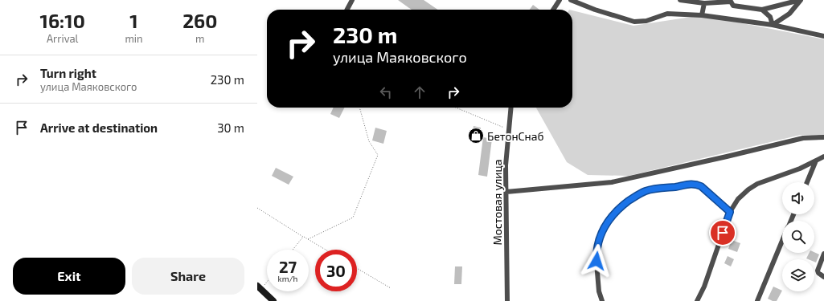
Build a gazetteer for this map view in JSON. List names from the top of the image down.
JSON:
{
  "streets": {
    "street": ["Мостовая улица"]
  },
  "places": {
    "shop": ["БетонСнаб"]
  },
  "page": {
    "eta": [
      "16:10",
      "Arrival",
      "1",
      "min",
      "260",
      "m"
    ],
    "turn": ["230 m", "улица Маяковского"],
    "list": [
      {
        "name": "Turn right",
        "note": "улица Маяковского",
        "value": "230 m"
      },
      {
        "name": "Arrive at destination",
        "value": "30 m"
      }
    ],
    "speed": "27 km/h",
    "limit": "30",
    "buttons": ["Exit", "Share"]
  }
}
